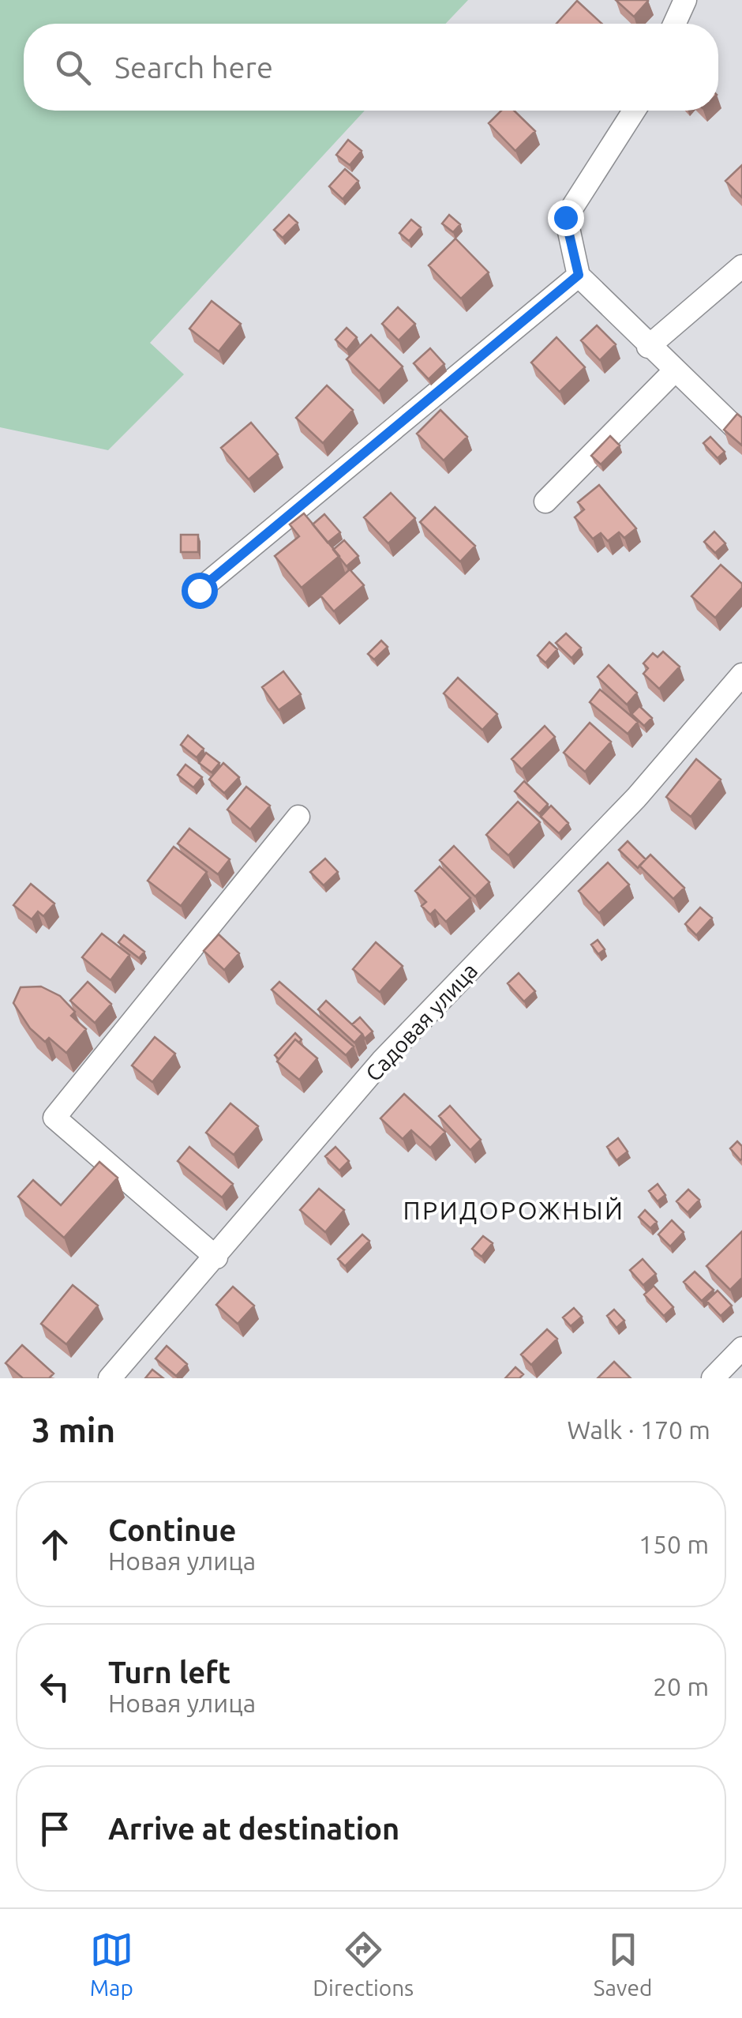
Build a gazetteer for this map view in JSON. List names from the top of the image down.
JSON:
{
  "streets": {
    "street": ["Садовая улица"]
  },
  "districts": ["ПРИДОРОЖНЫЙ"],
  "page": {
    "search": "Search here",
    "heading": ["3 min", "Walk · 170 m"],
    "list": [
      ["Continue", "Новая улица", "150 m"],
      ["Turn left", "Новая улица", "20 m"],
      "Arrive at destination"
    ],
    "nav": ["Map", "Directions", "Saved"]
  }
}
